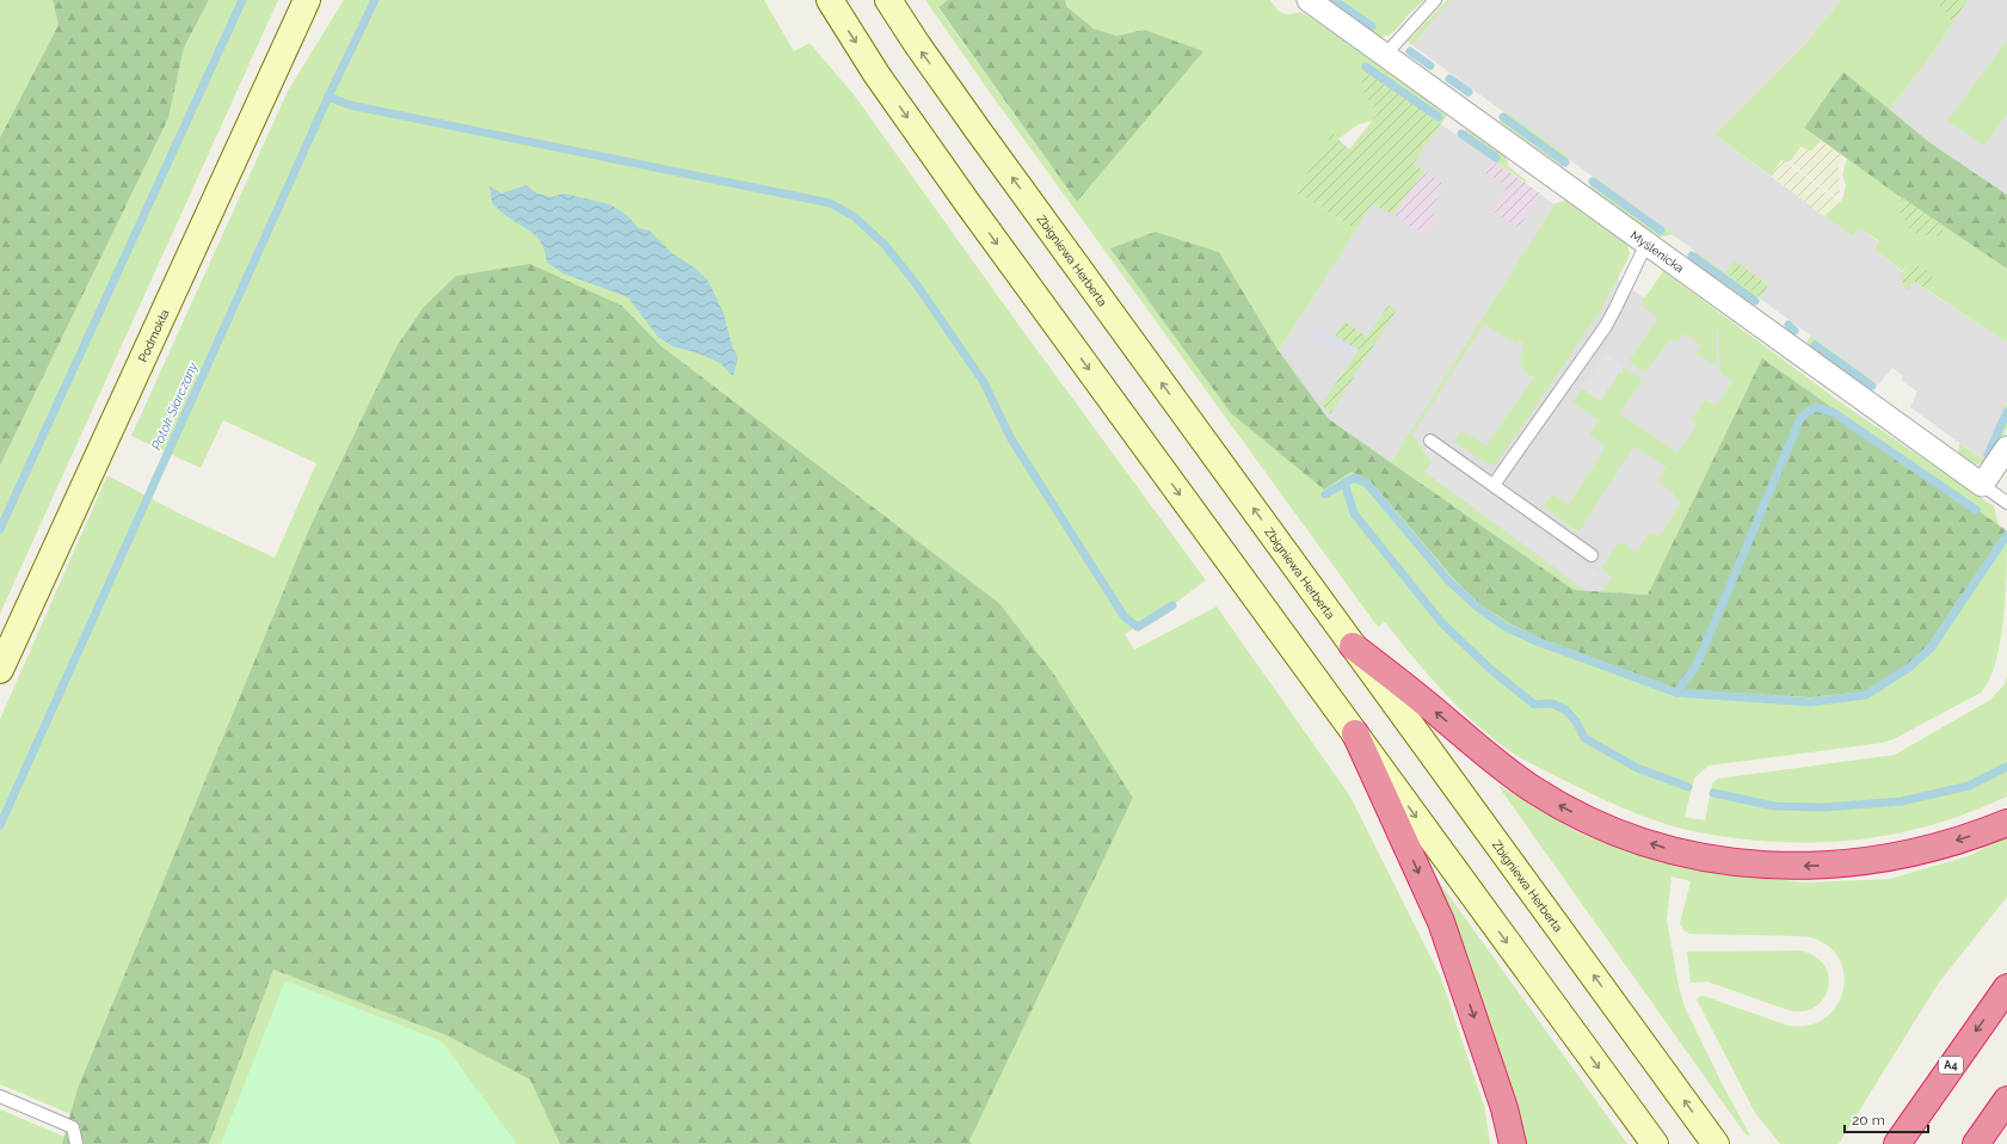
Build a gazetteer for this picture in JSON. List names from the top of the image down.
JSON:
{
  "streets": {
    "highway": ["A4"],
    "main road": ["Zbigniewa Herberta", "Podmokła"],
    "street": ["Myślenicka"]
  },
  "water": ["Potok Siarczany"],
  "scale_bar": "20 m"
}
